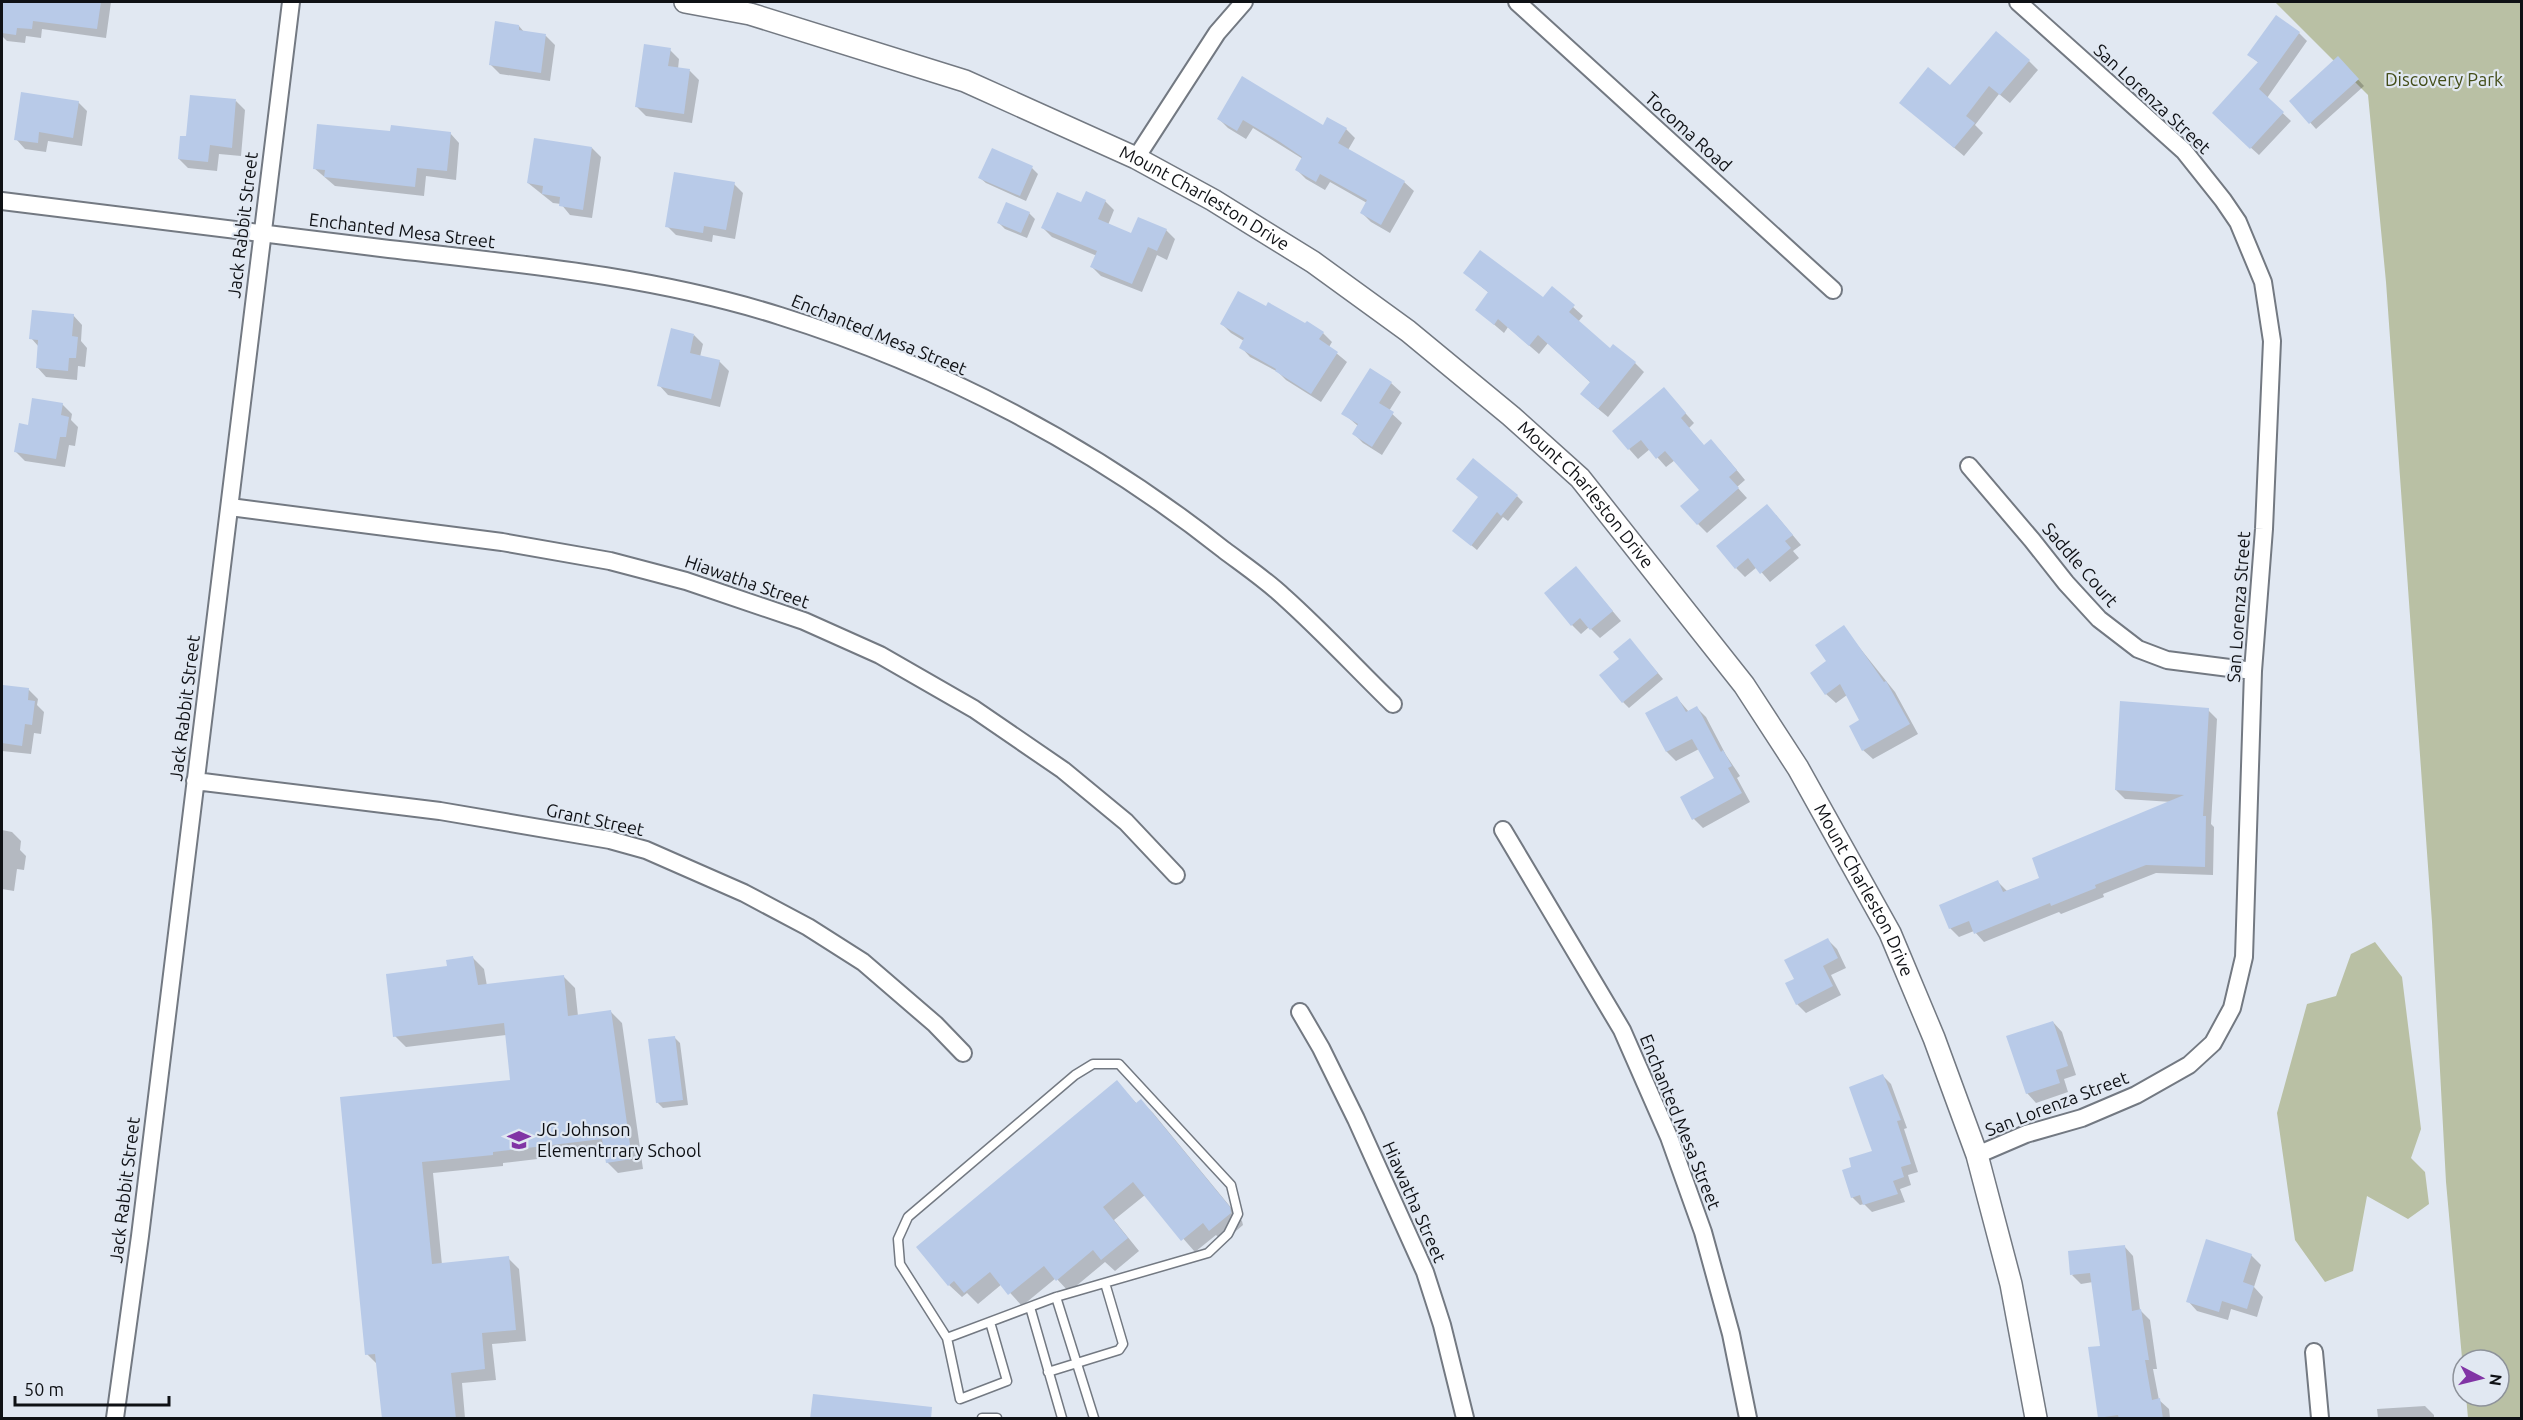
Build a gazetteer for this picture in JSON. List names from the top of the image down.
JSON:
{
  "streets": {
    "street": [
      "San Lorenza Street",
      "Tocoma Road",
      "Mount Charleston Drive",
      "Jack Rabbit Street",
      "Enchanted Mesa Street",
      "Saddle Court",
      "Hiawatha Street",
      "Grant Street"
    ]
  },
  "crossings": [
    ["San Lorenza Street", "Mount Charleston Drive"],
    ["San Lorenza Street", "Saddle Court"],
    ["Jack Rabbit Street", "Enchanted Mesa Street"],
    ["Jack Rabbit Street", "Hiawatha Street"],
    ["Jack Rabbit Street", "Grant Street"]
  ],
  "parks": ["Discovery Park"],
  "places": {
    "school or university": ["JG Johnson Elementrrary School"]
  },
  "scale_bar": "50 m",
  "north": "right"
}
